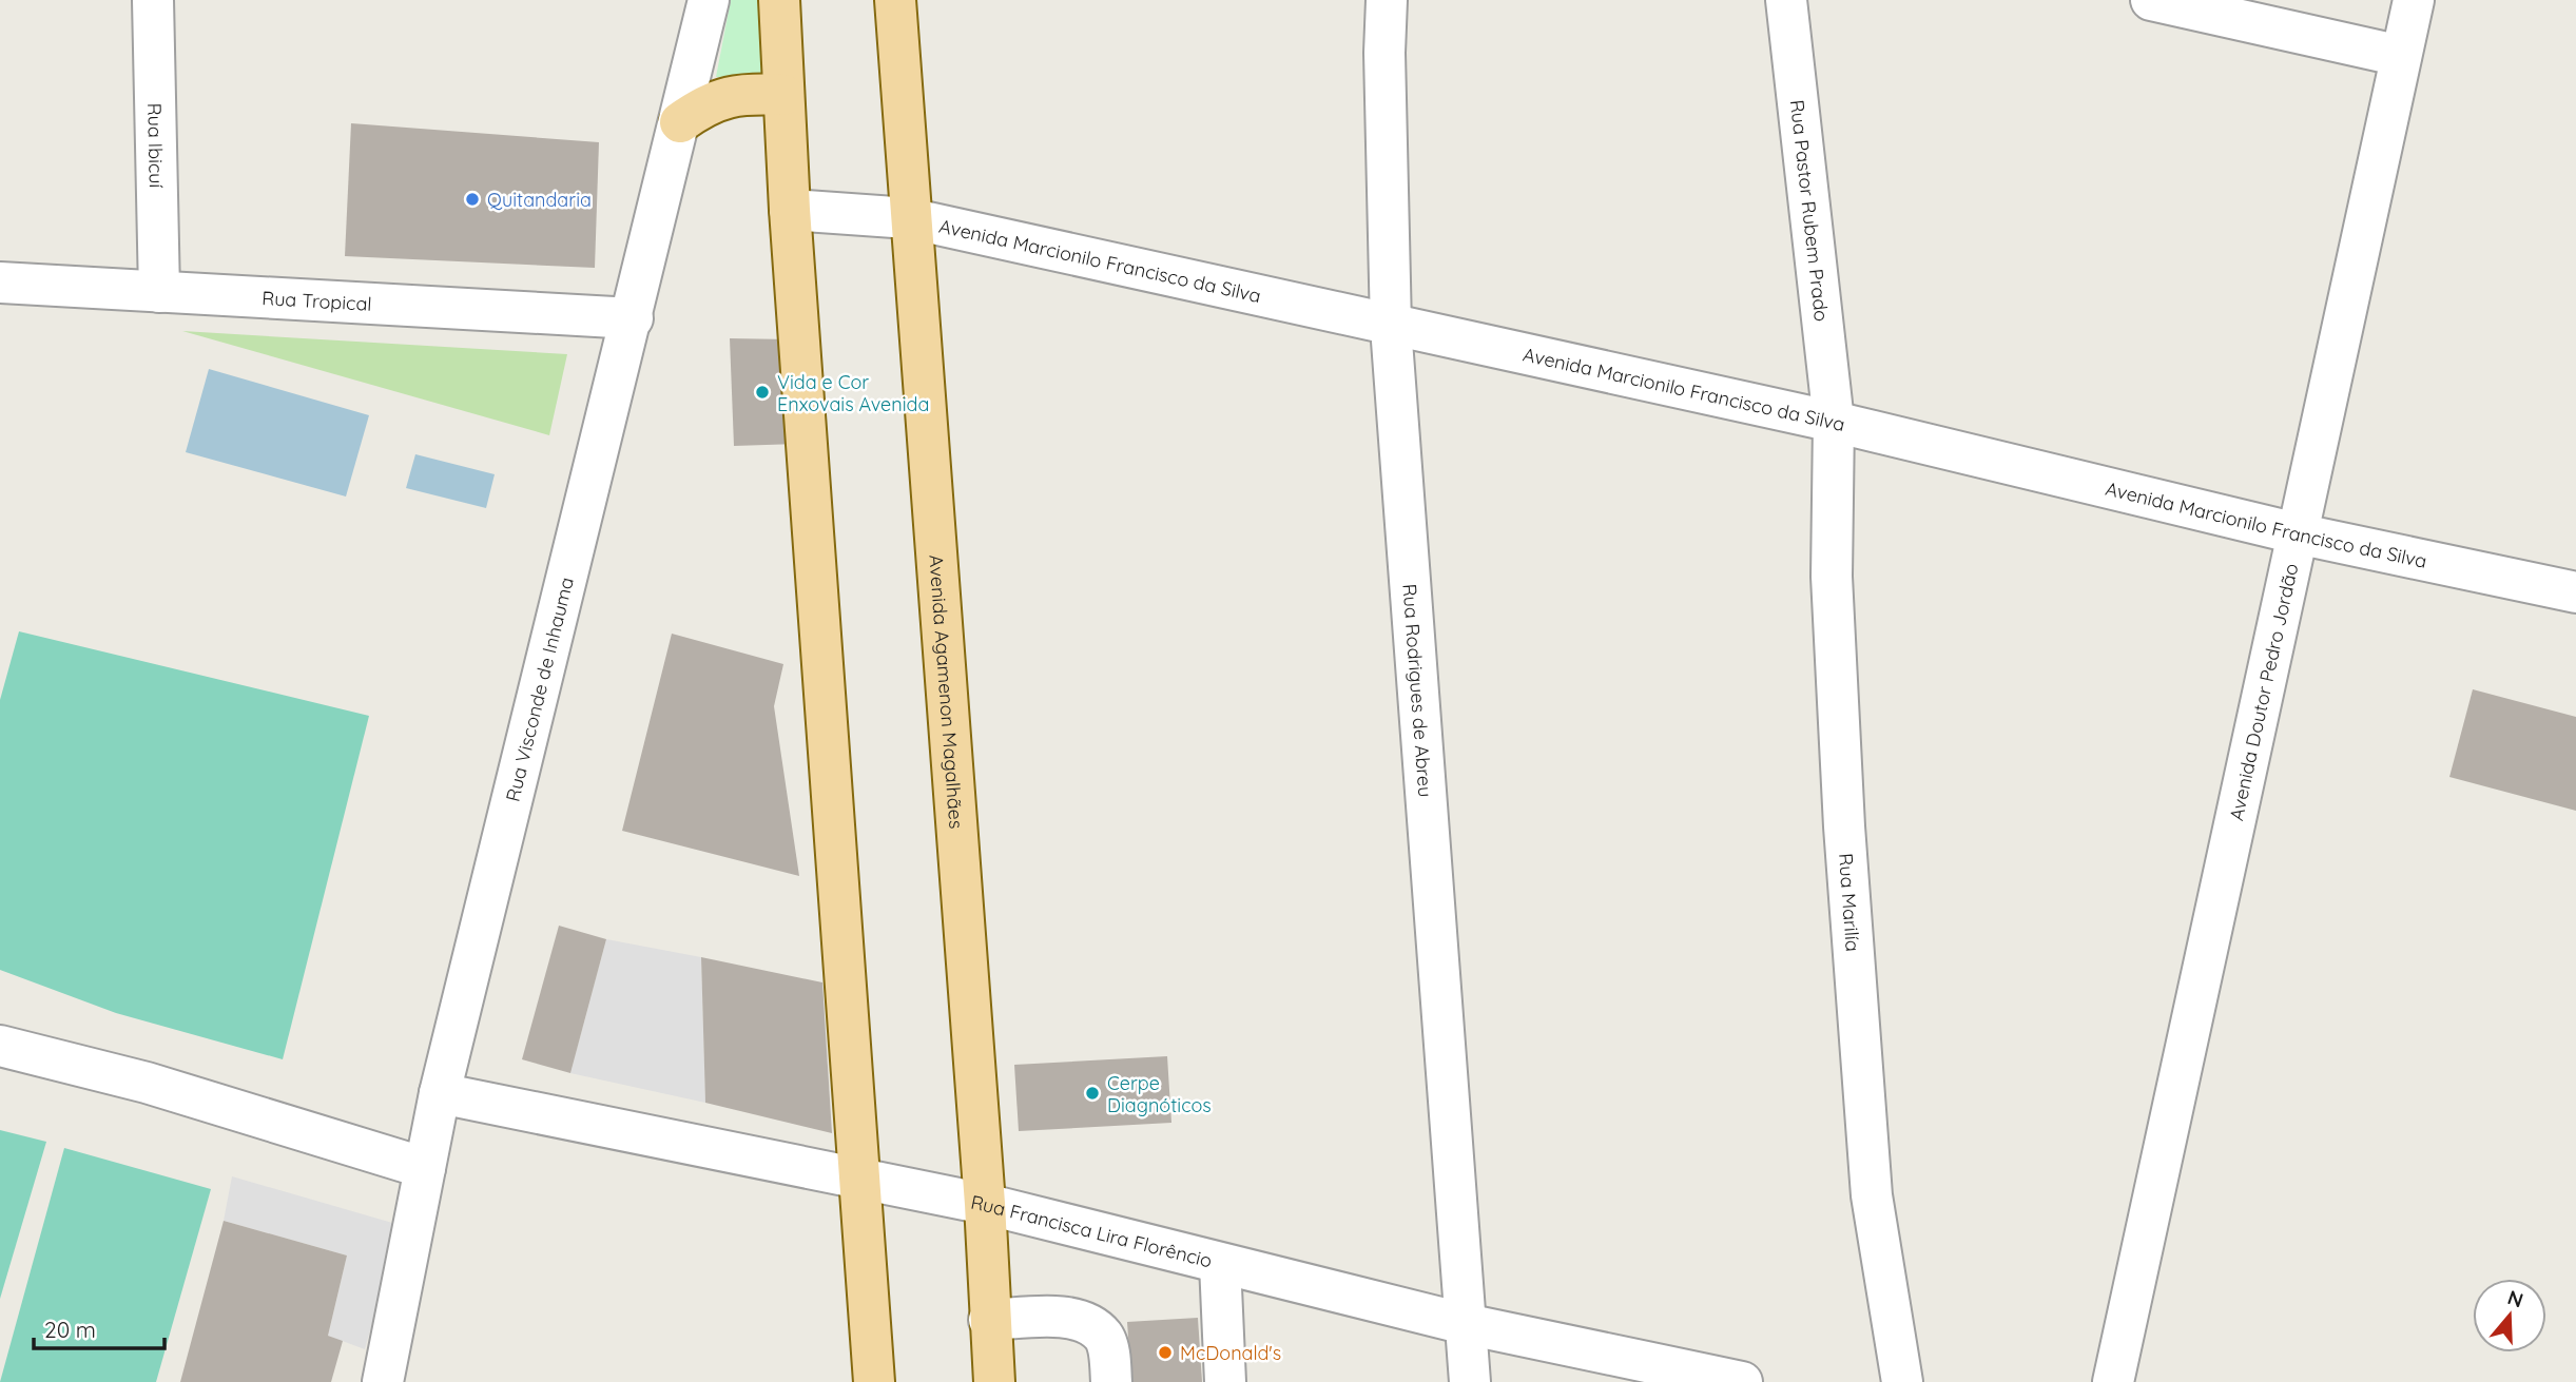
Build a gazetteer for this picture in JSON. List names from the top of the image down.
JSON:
{
  "streets": {
    "main road": ["Avenida Agamenon Magalhães"],
    "street": [
      "Rua Ibicuí",
      "Rua Pastor Rubem Prado",
      "Avenida Marcionilo Francisco da Silva",
      "Rua Tropical",
      "Rua Visconde de Inhauma",
      "Avenida Doutor Pedro Jordão",
      "Rua Rodrigues de Abreu",
      "Rua Marilía",
      "Rua Francisca Lira Florêncio"
    ]
  },
  "crossings": [
    ["Rua Ibicuí", "Rua Tropical"],
    ["Rua Pastor Rubem Prado", "Avenida Marcionilo Francisco da Silva"],
    ["Rua Pastor Rubem Prado", "Rua Marilía"],
    ["Avenida Marcionilo Francisco da Silva", "Avenida Agamenon Magalhães"],
    ["Avenida Marcionilo Francisco da Silva", "Avenida Doutor Pedro Jordão"],
    ["Avenida Marcionilo Francisco da Silva", "Rua Rodrigues de Abreu"],
    ["Avenida Marcionilo Francisco da Silva", "Rua Marilía"],
    ["Rua Tropical", "Rua Visconde de Inhauma"],
    ["Rua Visconde de Inhauma", "Rua Francisca Lira Florêncio"],
    ["Avenida Agamenon Magalhães", "Rua Francisca Lira Florêncio"],
    ["Rua Rodrigues de Abreu", "Rua Francisca Lira Florêncio"]
  ],
  "places": [
    "Quitandaria",
    "Vida e Cor Enxovais Avenida",
    "Cerpe Diagnóticos",
    "McDonald's"
  ],
  "scale_bar": "20 m",
  "north": "top"
}
